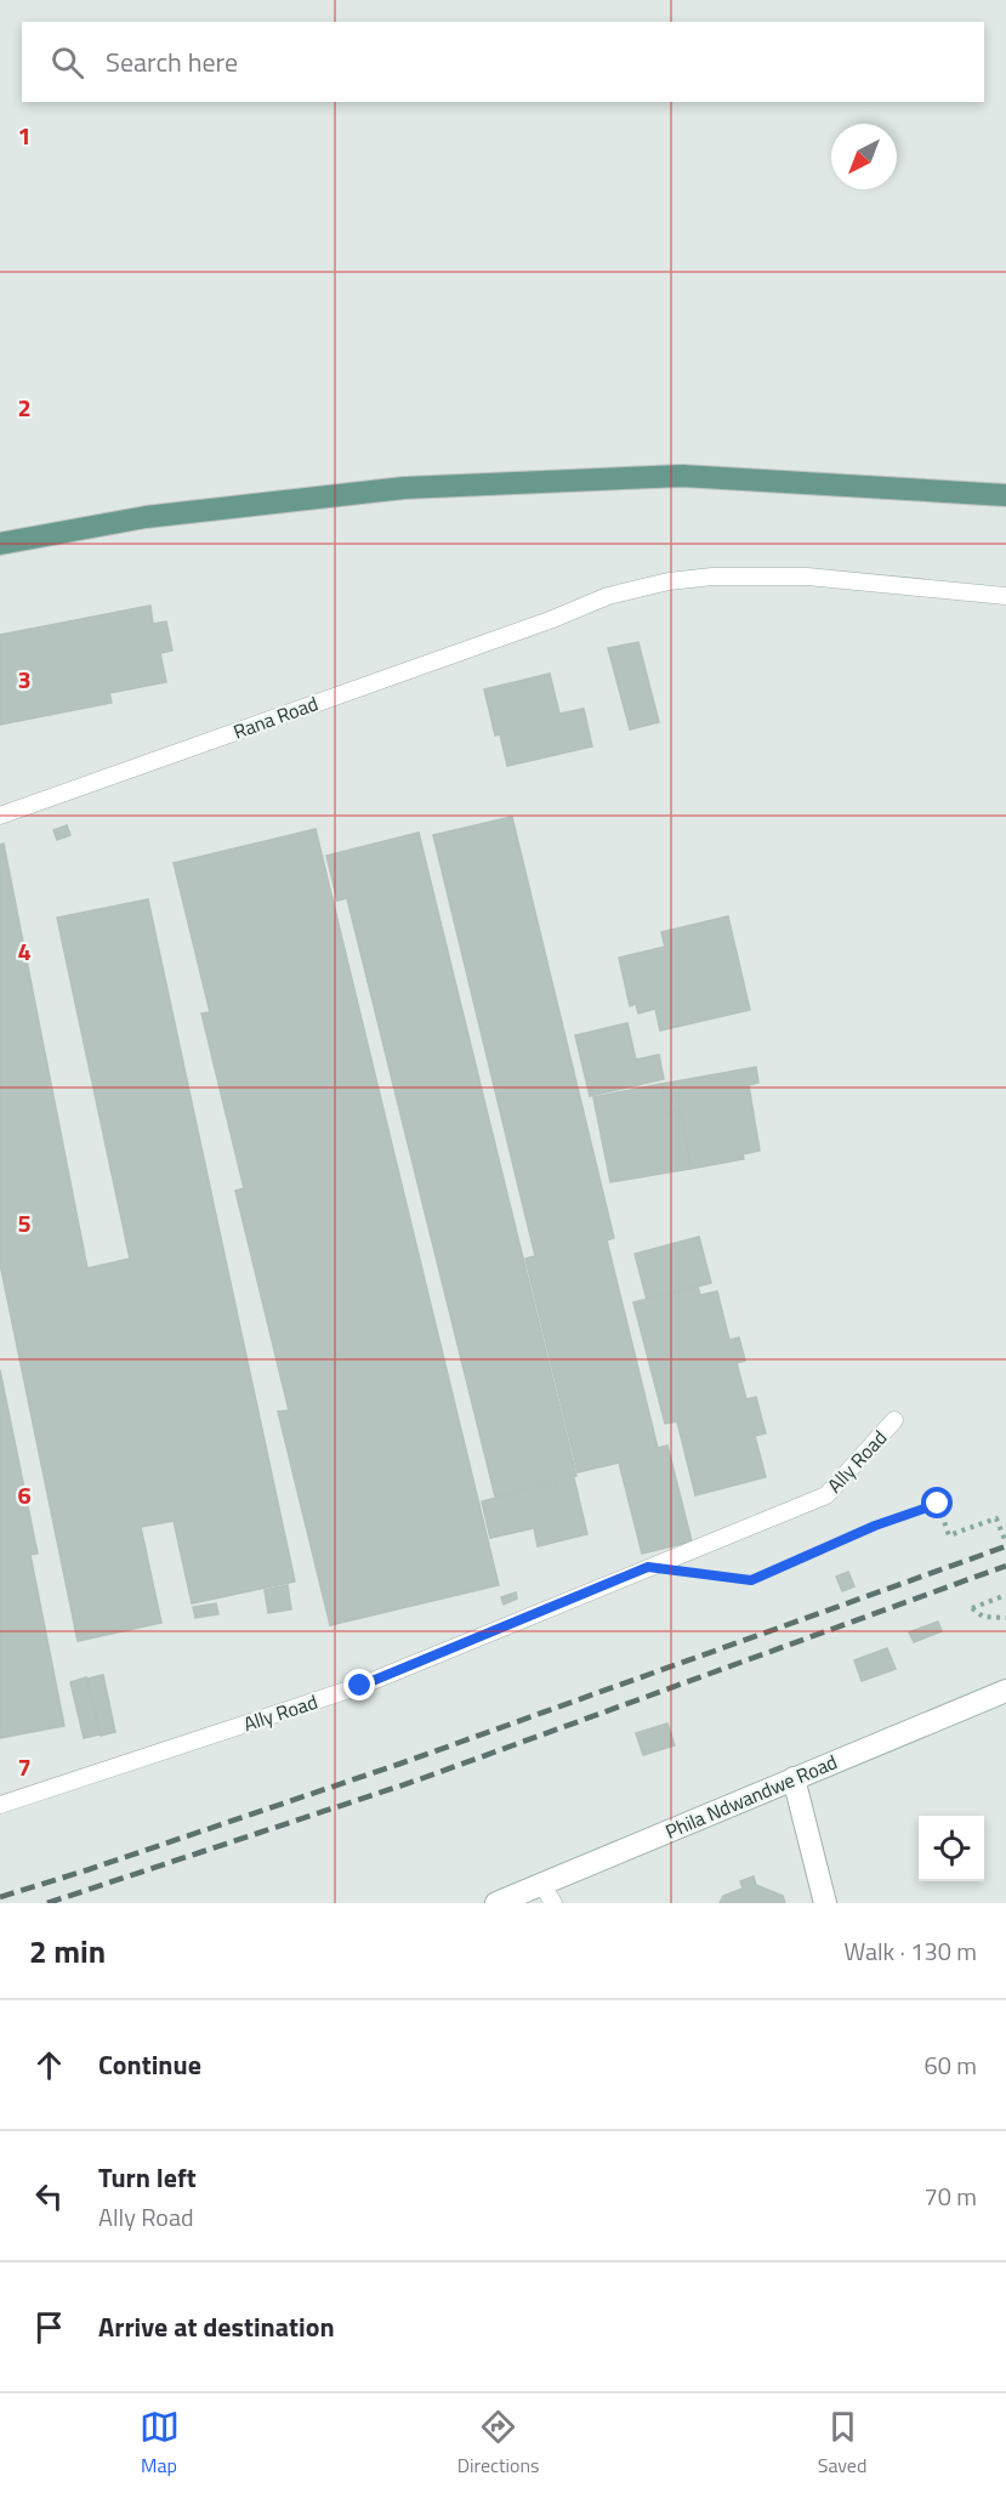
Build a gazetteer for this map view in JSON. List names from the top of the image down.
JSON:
{
  "streets": {
    "street": ["Phila Ndwandwe Road"],
    "lane": ["Rana Road", "Ally Road"]
  },
  "north": "bottom left",
  "page": {
    "search": "Search here",
    "heading": ["2 min", "Walk · 130 m"],
    "list": [
      ["Continue", "60 m"],
      ["Turn left", "Ally Road", "70 m"],
      "Arrive at destination"
    ],
    "nav": ["Map", "Directions", "Saved"]
  },
  "grid": {
    "rows": [
      "1",
      "2",
      "3",
      "4",
      "5",
      "6",
      "7"
    ]
  }
}
